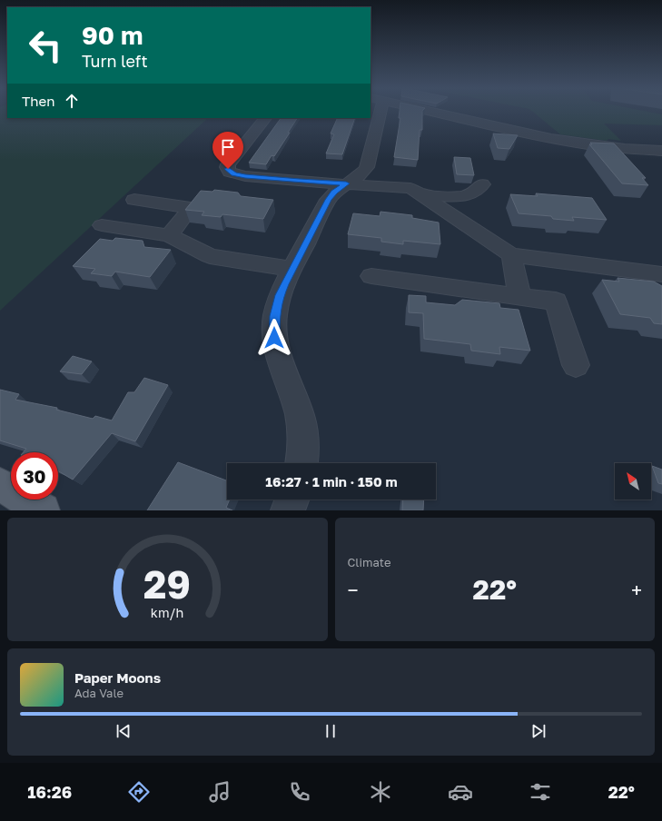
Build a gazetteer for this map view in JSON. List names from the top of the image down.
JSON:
{
  "north": "top left",
  "page": {
    "turn": ["90 m", "Turn left"],
    "then": "Then",
    "limit": "30",
    "trip": "16:27 · 1 min · 150 m",
    "tile": "Climate",
    "heat": ["−", "22°", "+"],
    "song": ["Paper Moons", "Ada Vale"],
    "tabs": ["16:26", "22°"],
    "gauge": ["29", "km/h"]
  }
}
